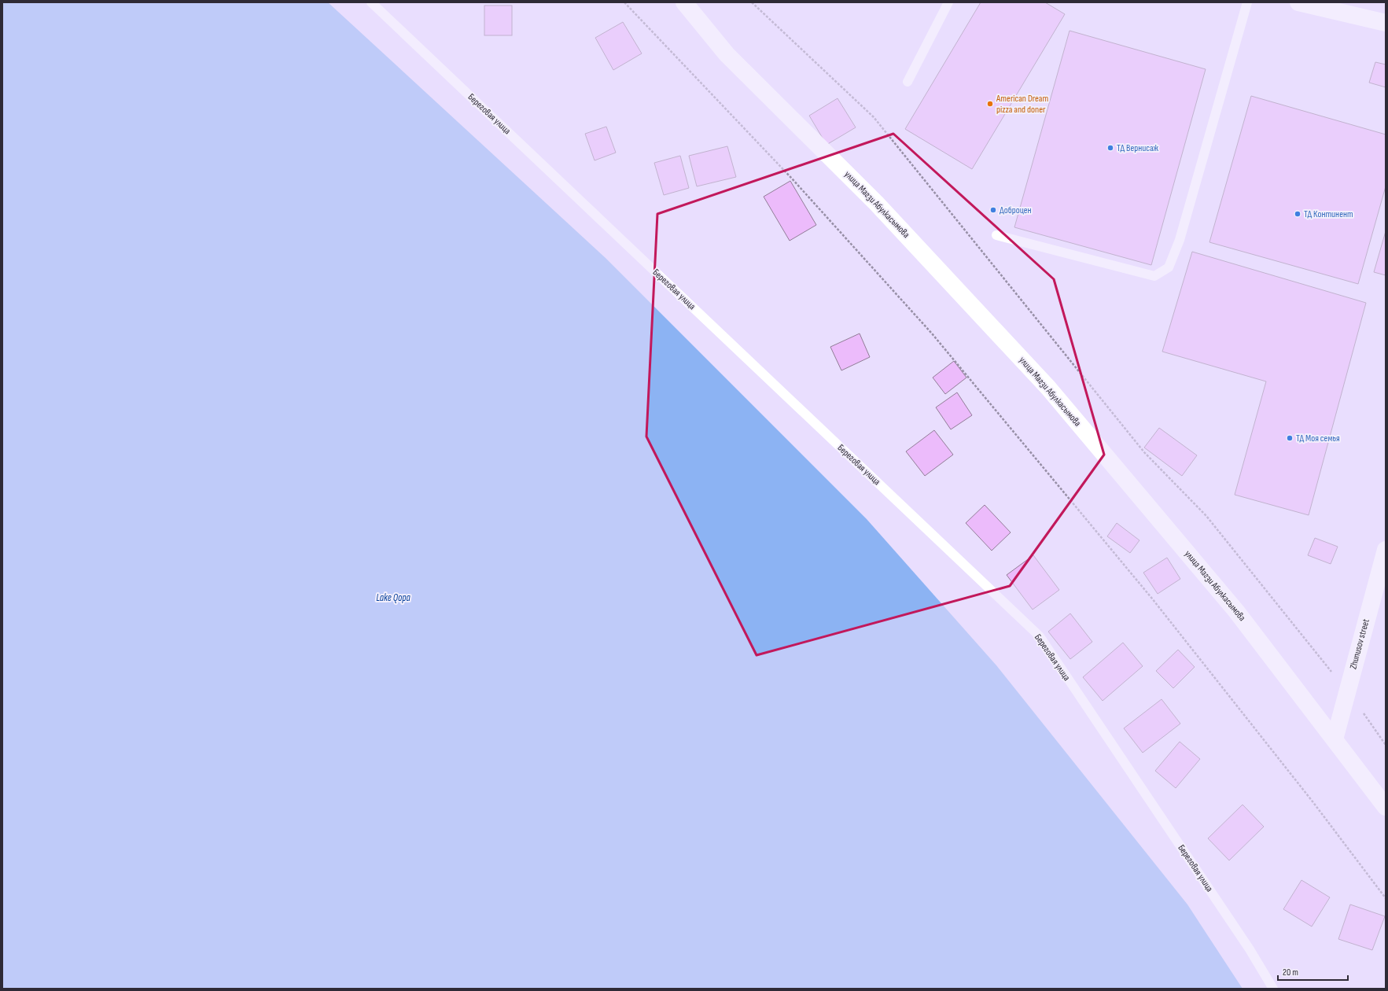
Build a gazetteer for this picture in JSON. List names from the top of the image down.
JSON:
{
  "streets": {
    "street": ["улица Магзи Абулкасымова", "Zhunusov street"],
    "lane": ["Береговая улица"]
  },
  "crossings": [
    ["улица Магзи Абулкасымова", "Zhunusov street"]
  ],
  "water": ["Lake Qopa"],
  "places": [
    "American Dream pizza and doner",
    "ТД Вернисаж",
    "Доброцен",
    "ТД Континент",
    "ТД Моя семья"
  ],
  "scale_bar": "20 m"
}
